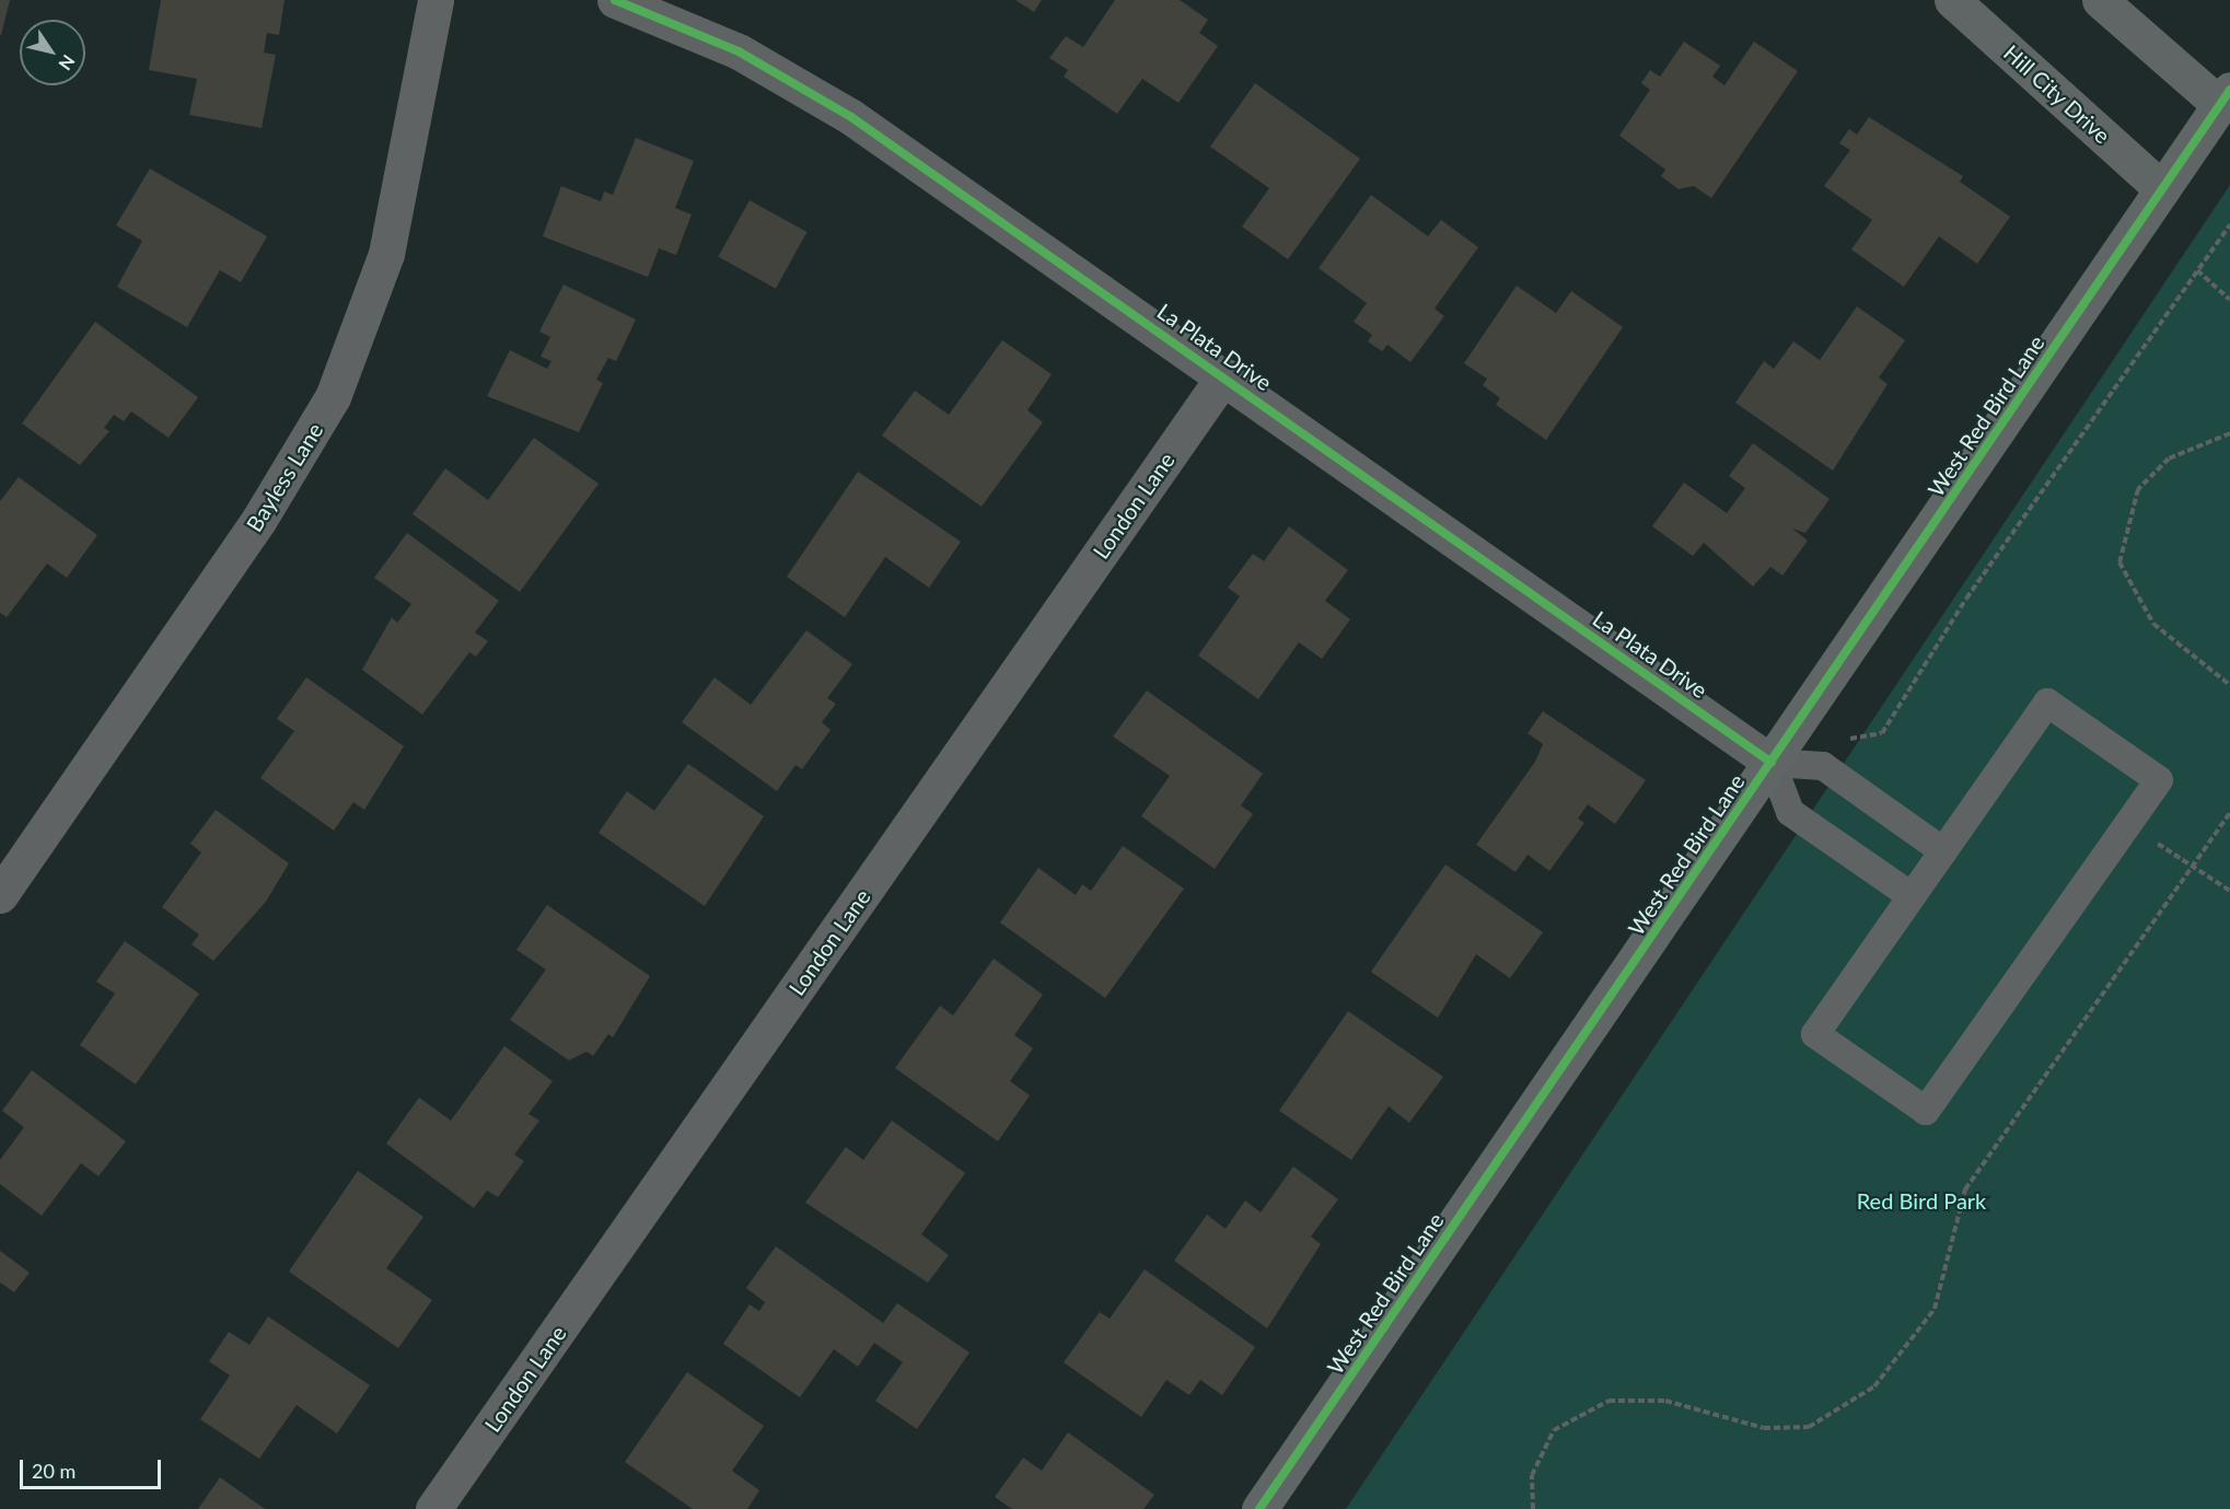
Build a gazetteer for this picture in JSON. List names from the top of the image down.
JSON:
{
  "streets": {
    "street": [
      "Hill City Drive",
      "La Plata Drive",
      "West Red Bird Lane",
      "Bayless Lane",
      "London Lane"
    ]
  },
  "crossings": [
    ["Hill City Drive", "West Red Bird Lane"],
    ["La Plata Drive", "West Red Bird Lane"],
    ["La Plata Drive", "London Lane"]
  ],
  "parks": ["Red Bird Park"],
  "scale_bar": "20 m",
  "north": "bottom right"
}
